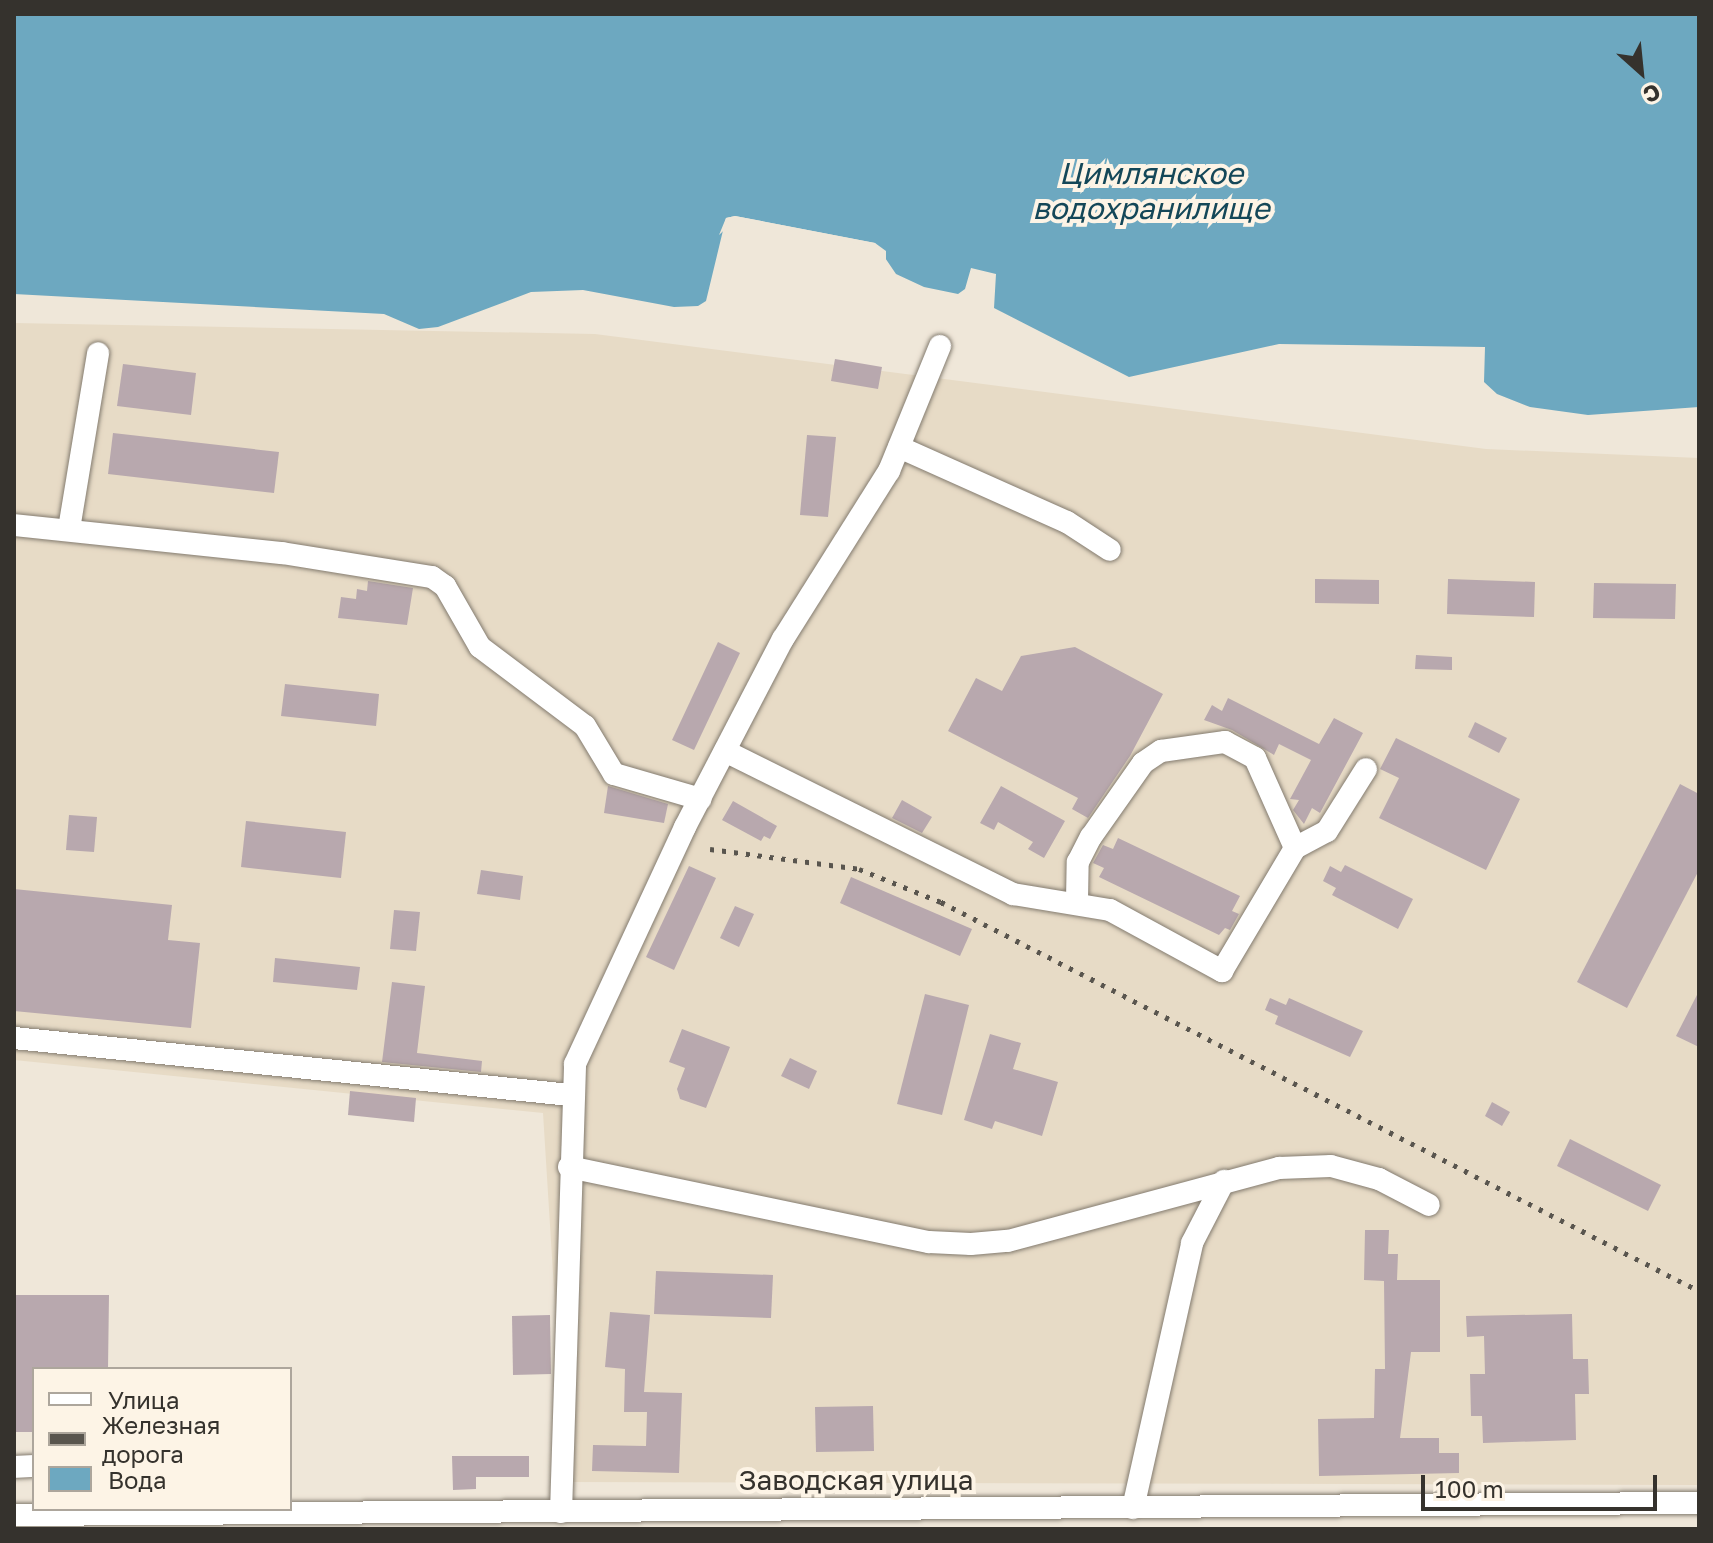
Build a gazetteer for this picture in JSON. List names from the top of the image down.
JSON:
{
  "streets": {
    "street": ["Заводская улица"]
  },
  "water": ["Цимлянское водохранилище"],
  "legend": ["Улица", "Железная дорога", "Вода"],
  "scale_bar": "100 m",
  "north": "bottom right"
}
